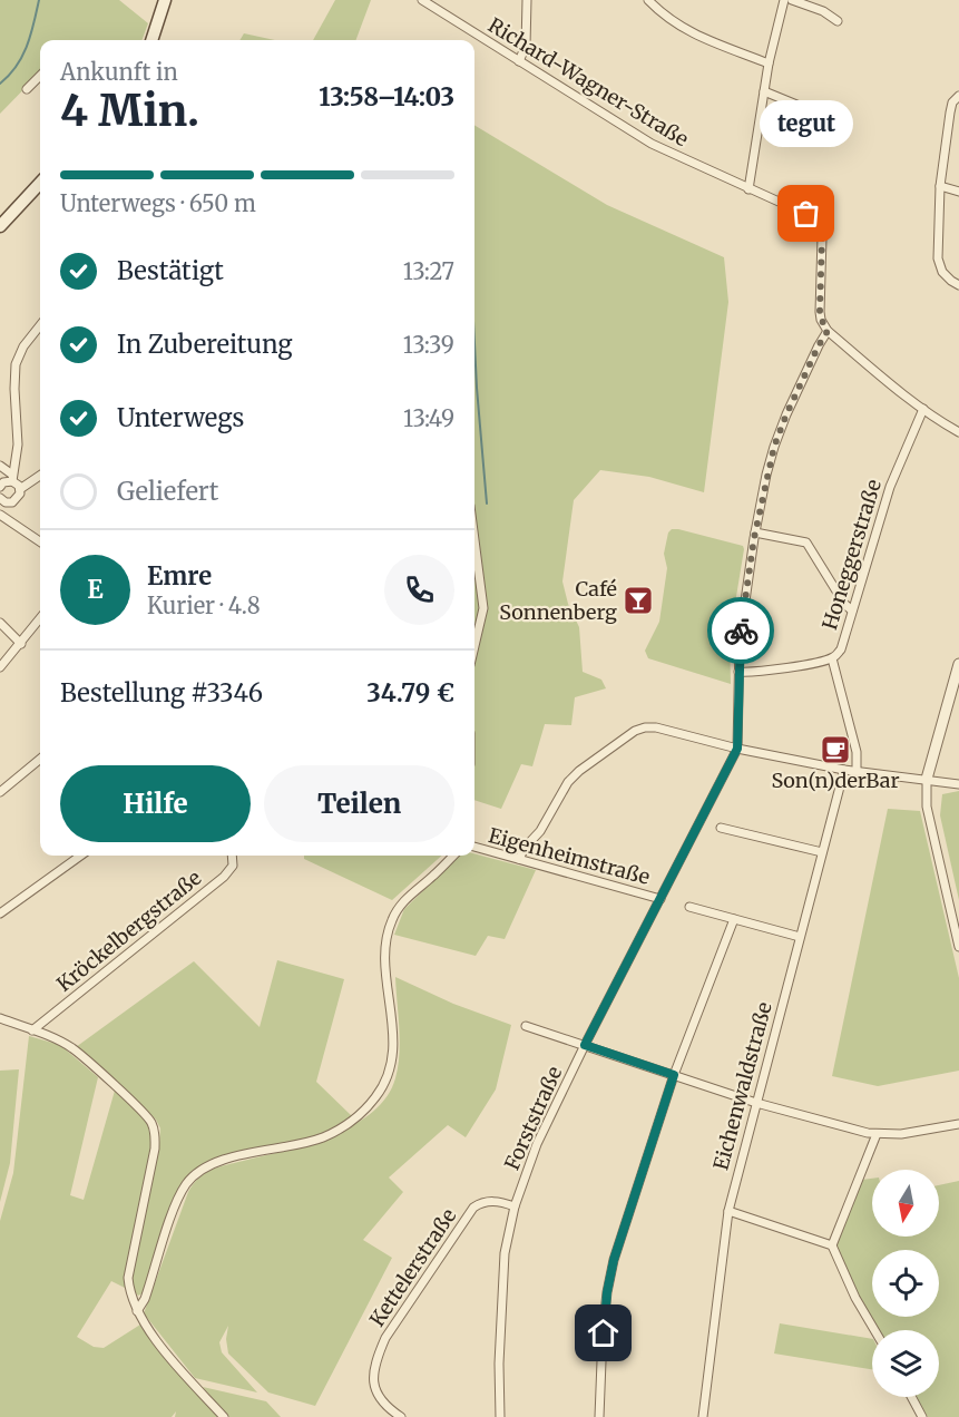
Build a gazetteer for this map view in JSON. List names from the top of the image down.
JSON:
{
  "streets": {
    "street": [
      "Richard-Wagner-Straße",
      "Honeggerstraße",
      "Eigenheimstraße",
      "Kröckelbergstraße",
      "Eichenwaldstraße",
      "Forststraße",
      "Kettelerstraße"
    ]
  },
  "crossings": [
    ["Eigenheimstraße", "Forststraße"],
    ["Forststraße", "Kettelerstraße"]
  ],
  "places": {
    "other": ["tegut"],
    "bar": ["Café Sonnenberg"],
    "cafe": ["Son(n)derBar"]
  },
  "north": "bottom",
  "page": {
    "heading": ["4 Min.", "Ankunft in", "13:58–14:03"],
    "panel": [
      "Emre",
      "Kurier · 4.8",
      "Bestellung #3346",
      "34.79 €"
    ],
    "bubble": "tegut",
    "bar": "Unterwegs · 650 m",
    "list": [
      ["Bestätigt", "13:27"],
      ["In Zubereitung", "13:39"],
      ["Unterwegs", "13:49"],
      "Geliefert"
    ],
    "round": "E",
    "buttons": ["Hilfe", "Teilen"]
  }
}
